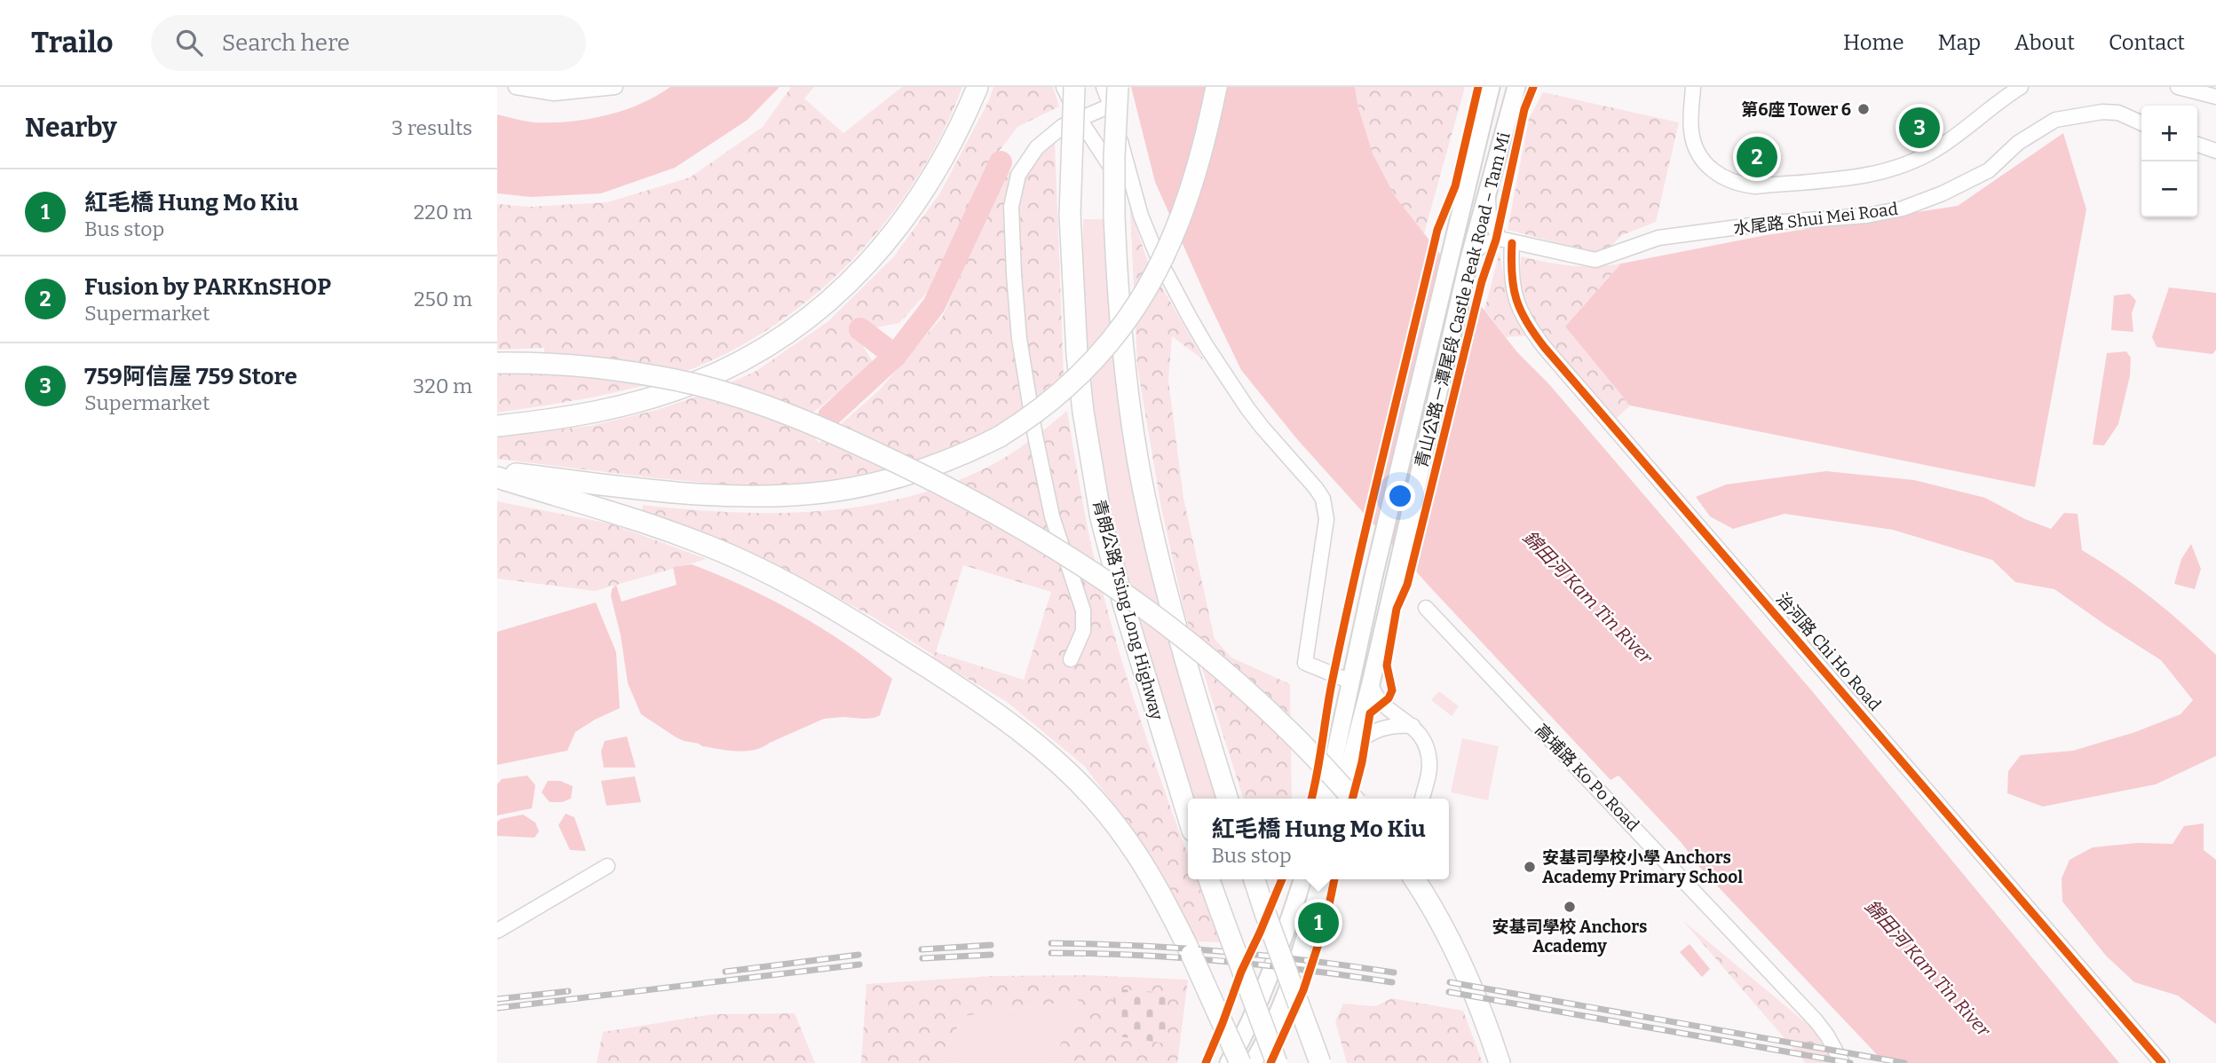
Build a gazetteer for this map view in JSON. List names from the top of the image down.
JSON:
{
  "streets": {
    "highway": ["青朗公路 Tsing Long Highway"],
    "main road": ["青山公路－潭尾段 Castle Peak Road – Tam Mi"],
    "street": ["水尾路 Shui Mei Road", "治河路 Chi Ho Road", "高埔路 Ko Po Road"]
  },
  "crossings": [
    ["水尾路 Shui Mei Road", "治河路 Chi Ho Road"]
  ],
  "water": ["錦田河 Kam Tin River"],
  "places": ["第6座 Tower 6", "安基司學校小學 Anchors Academy Primary School", "安基司學校 Anchors Academy"],
  "page": {
    "header": "Trailo",
    "search": "Search here",
    "nav": [
      "Home",
      "Map",
      "About",
      "Contact"
    ],
    "heading": ["Nearby", "3 results"],
    "pins": ["3", "2", "1"],
    "map_buttons": ["+", "−"],
    "list": [
      {
        "mark": "1",
        "name": "紅毛橋 Hung Mo Kiu",
        "note": "Bus stop",
        "value": "220 m"
      },
      {
        "mark": "2",
        "name": "Fusion by PARKnSHOP",
        "note": "Supermarket",
        "value": "250 m"
      },
      {
        "mark": "3",
        "name": "759阿信屋 759 Store",
        "note": "Supermarket",
        "value": "320 m"
      }
    ],
    "popup": ["紅毛橋 Hung Mo Kiu", "Bus stop"]
  }
}
